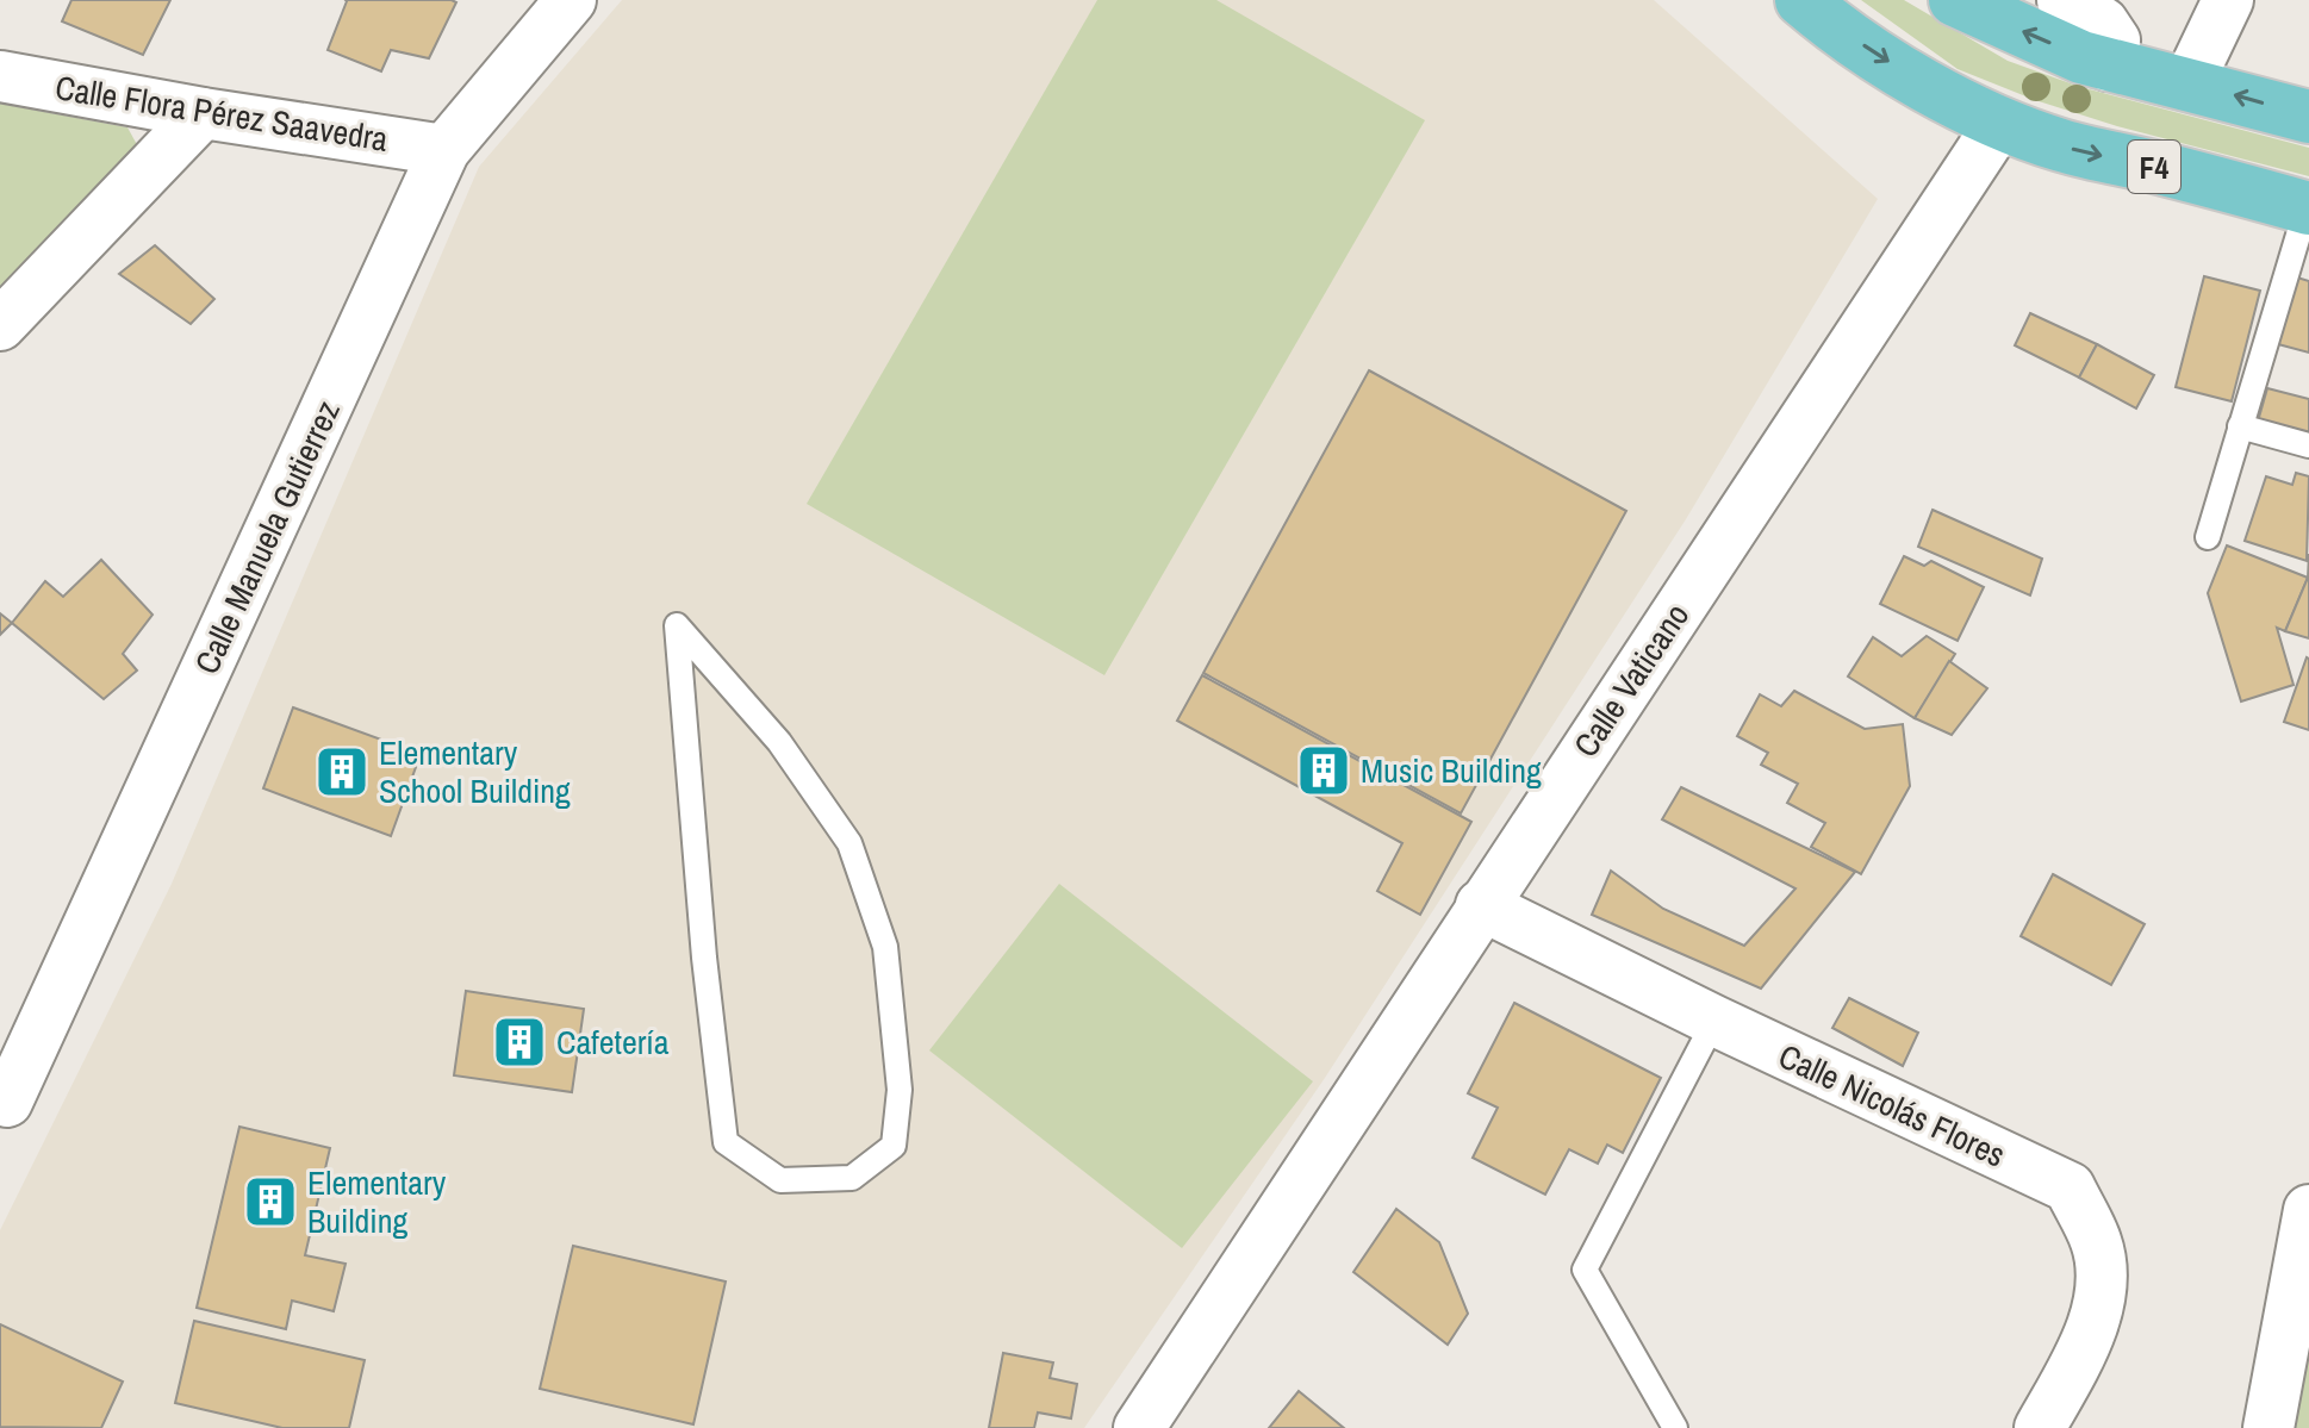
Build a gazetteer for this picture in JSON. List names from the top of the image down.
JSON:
{
  "streets": {
    "highway": ["F4"],
    "street": [
      "Calle Flora Pérez Saavedra",
      "Calle Manuela Gutierrez",
      "Calle Vaticano",
      "Calle Nicolás Flores"
    ]
  },
  "crossings": [
    ["Calle Flora Pérez Saavedra", "Calle Manuela Gutierrez"],
    ["F4", "Calle Vaticano"],
    ["Calle Vaticano", "Calle Nicolás Flores"]
  ],
  "places": {
    "building": [
      "Music Building",
      "Elementary School Building",
      "Cafetería",
      "Elementary Building"
    ]
  }
}
